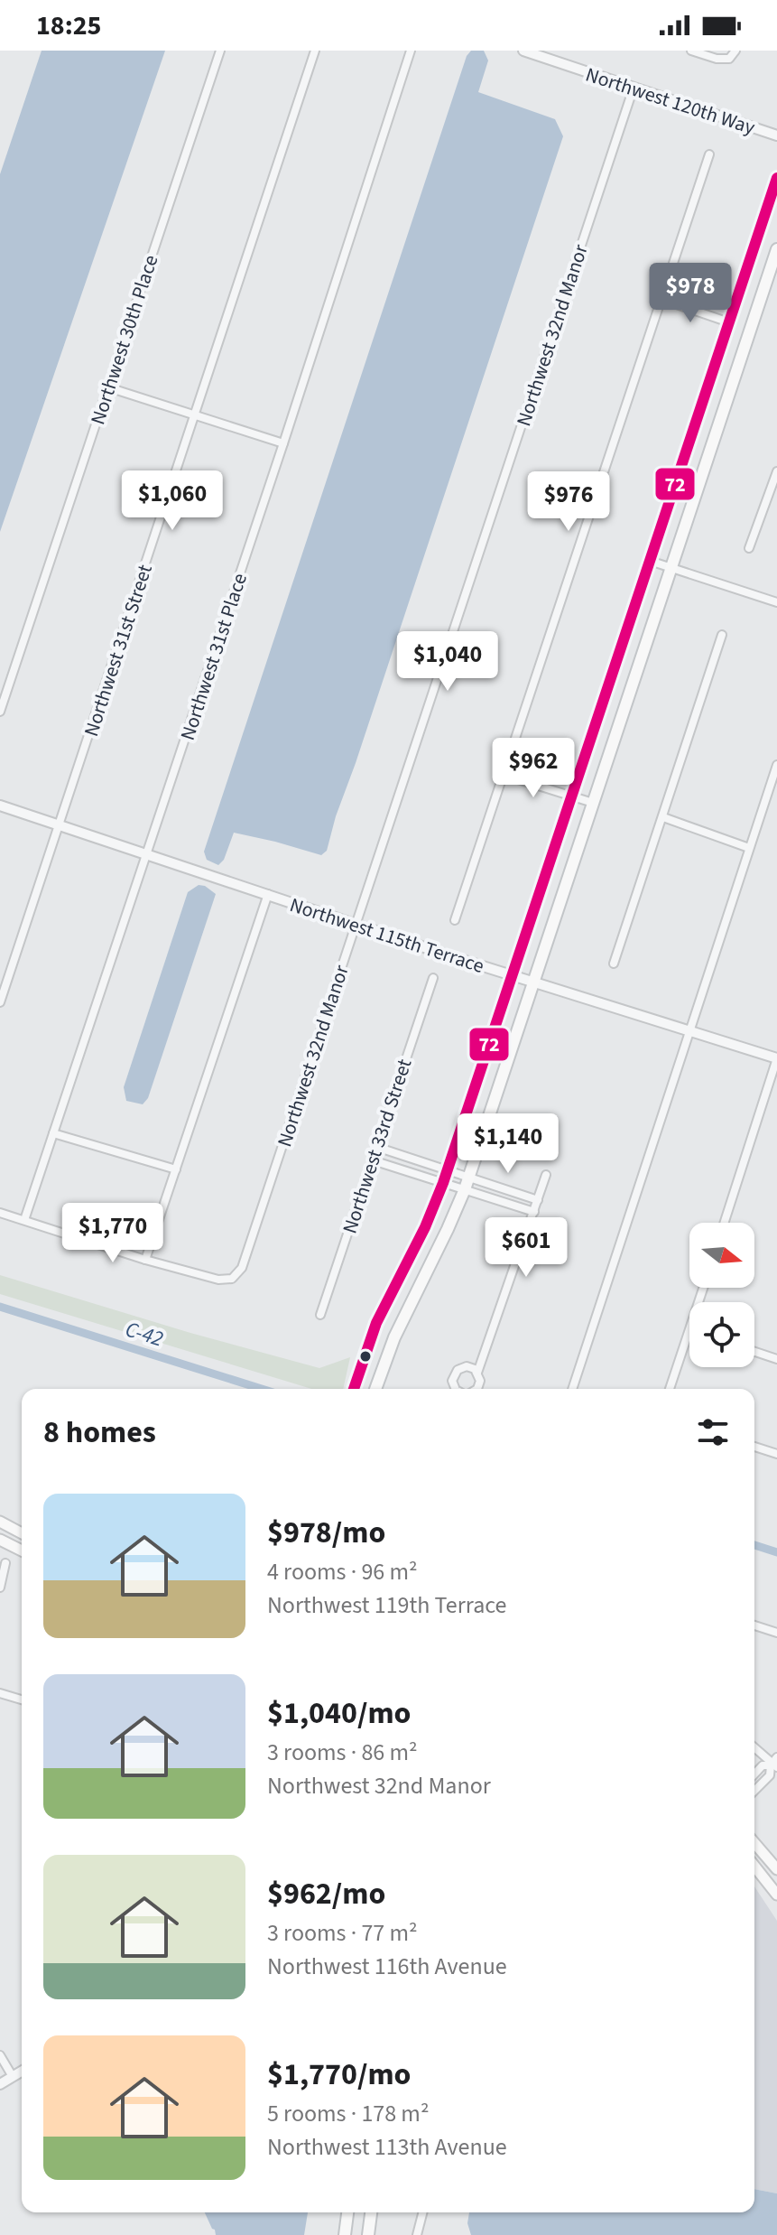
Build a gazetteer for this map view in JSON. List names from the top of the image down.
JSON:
{
  "streets": {
    "street": [
      "Northwest 120th Way",
      "Northwest 32nd Manor",
      "Northwest 30th Place",
      "Northwest 31st Street",
      "Northwest 31st Place",
      "Northwest 115th Terrace",
      "Northwest 33rd Street"
    ]
  },
  "crossings": [
    ["Northwest 120th Way", "Northwest 32nd Manor"],
    ["Northwest 32nd Manor", "Northwest 115th Terrace"],
    ["Northwest 31st Street", "Northwest 115th Terrace"],
    ["Northwest 31st Place", "Northwest 115th Terrace"]
  ],
  "water": ["C-42"],
  "lines": ["transit line 72"],
  "north": "right",
  "page": {
    "status": "18:25",
    "price": [
      "$978",
      "$1,060",
      "$976",
      "$1,040",
      "$962",
      "$1,140",
      "$1,770",
      "$601"
    ],
    "heading": "8 homes",
    "list": [
      {
        "name": "$978/mo",
        "note": "4 rooms · 96 m² · Northwest 119th Terrace"
      },
      {
        "name": "$1,040/mo",
        "note": "3 rooms · 86 m² · Northwest 32nd Manor"
      },
      {
        "name": "$962/mo",
        "note": "3 rooms · 77 m² · Northwest 116th Avenue"
      },
      {
        "name": "$1,770/mo",
        "note": "5 rooms · 178 m² · Northwest 113th Avenue"
      }
    ]
  }
}
